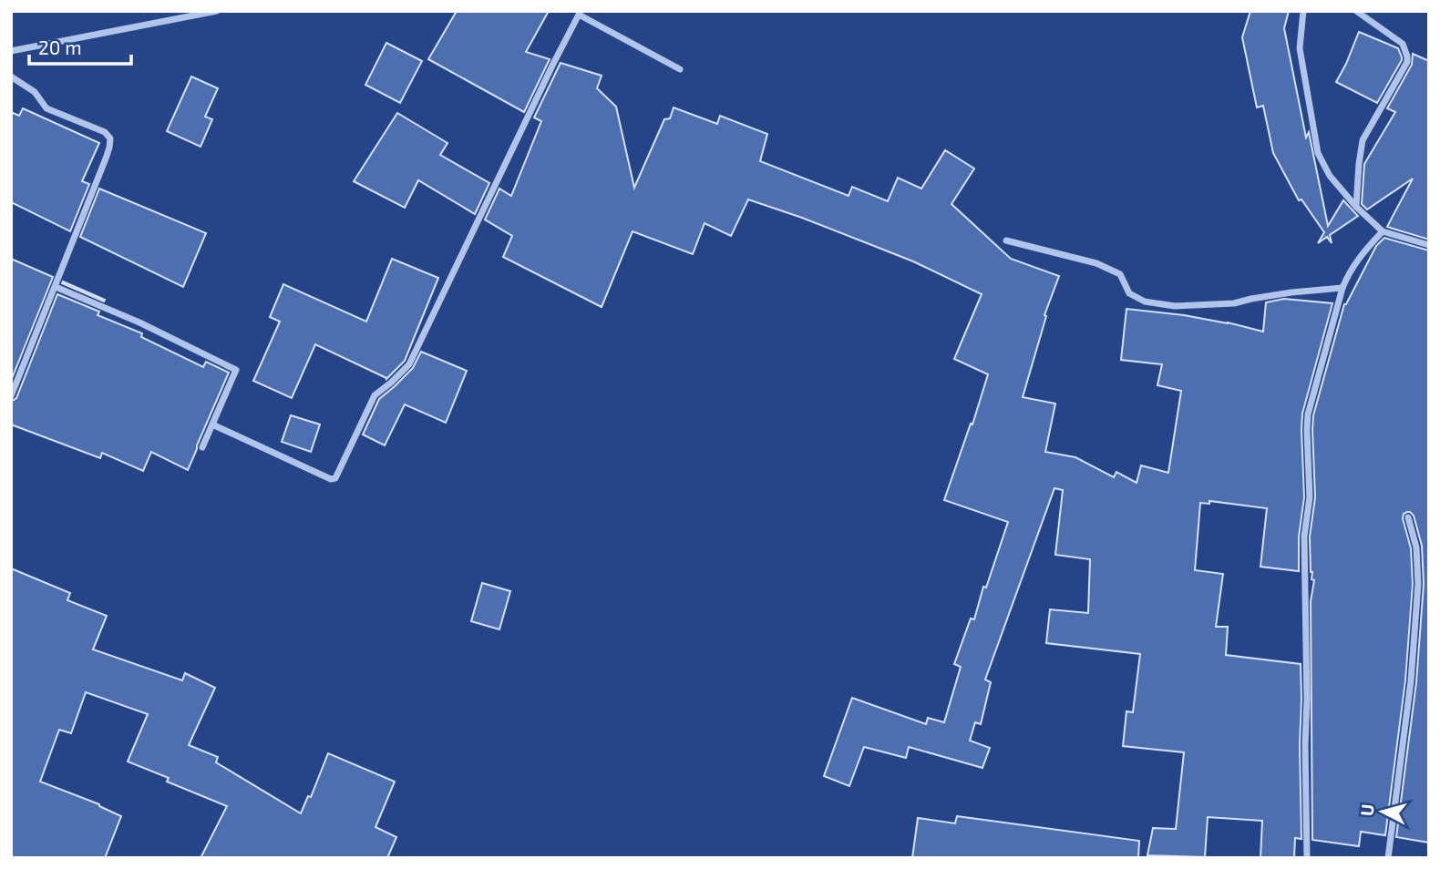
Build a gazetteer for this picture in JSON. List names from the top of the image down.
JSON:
{
  "scale_bar": "20 m",
  "north": "left"
}
